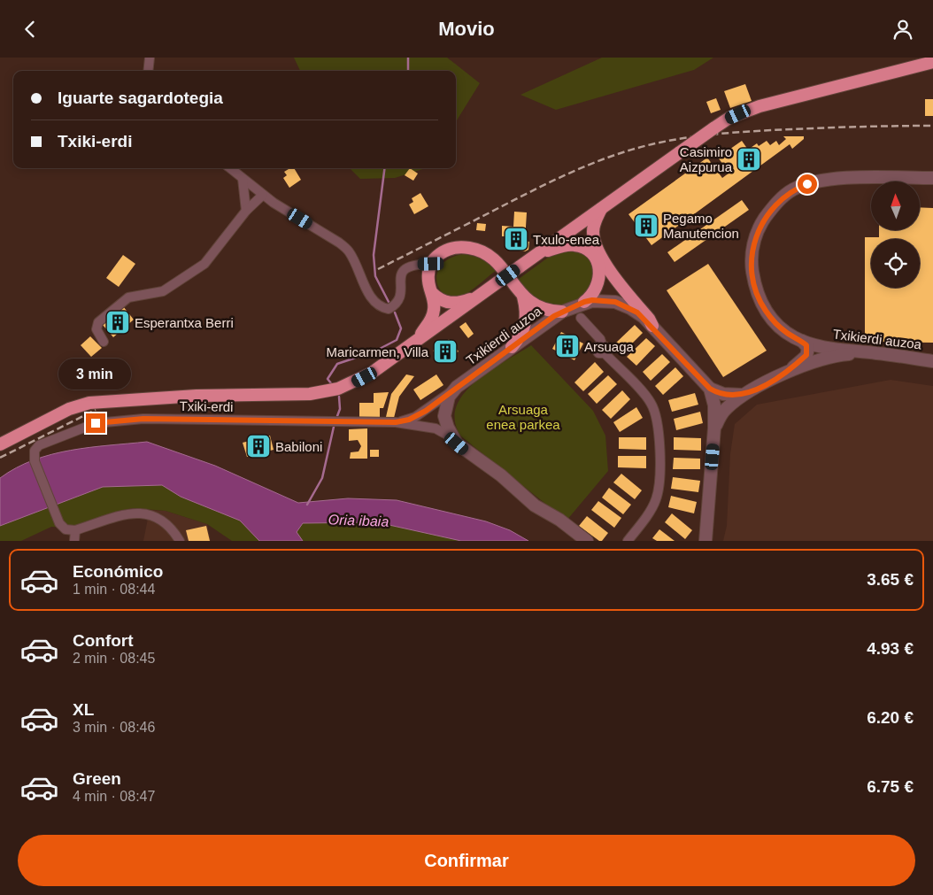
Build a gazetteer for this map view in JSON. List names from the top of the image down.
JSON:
{
  "streets": {
    "street": ["Txikierdi auzoa", "Txiki-erdi"]
  },
  "water": ["Oria ibaia"],
  "parks": ["Arsuaga enea parkea"],
  "places": {
    "building": [
      "Casimiro Aizpurua",
      "Pegamo Manutencion",
      "Txulo-enea",
      "Esperantxa Berri",
      "Arsuaga",
      "Maricarmen, Villa",
      "Babiloni"
    ]
  },
  "north": "top",
  "page": {
    "header": "Movio",
    "banner": ["Iguarte sagardotegia", "Txiki-erdi"],
    "bubble": "3 min",
    "list": [
      {
        "name": "Económico",
        "note": "1 min · 08:44",
        "value": "3.65 €"
      },
      {
        "name": "Confort",
        "note": "2 min · 08:45",
        "value": "4.93 €"
      },
      {
        "name": "XL",
        "note": "3 min · 08:46",
        "value": "6.20 €"
      },
      {
        "name": "Green",
        "note": "4 min · 08:47",
        "value": "6.75 €"
      }
    ],
    "buttons": "Confirmar"
  }
}
